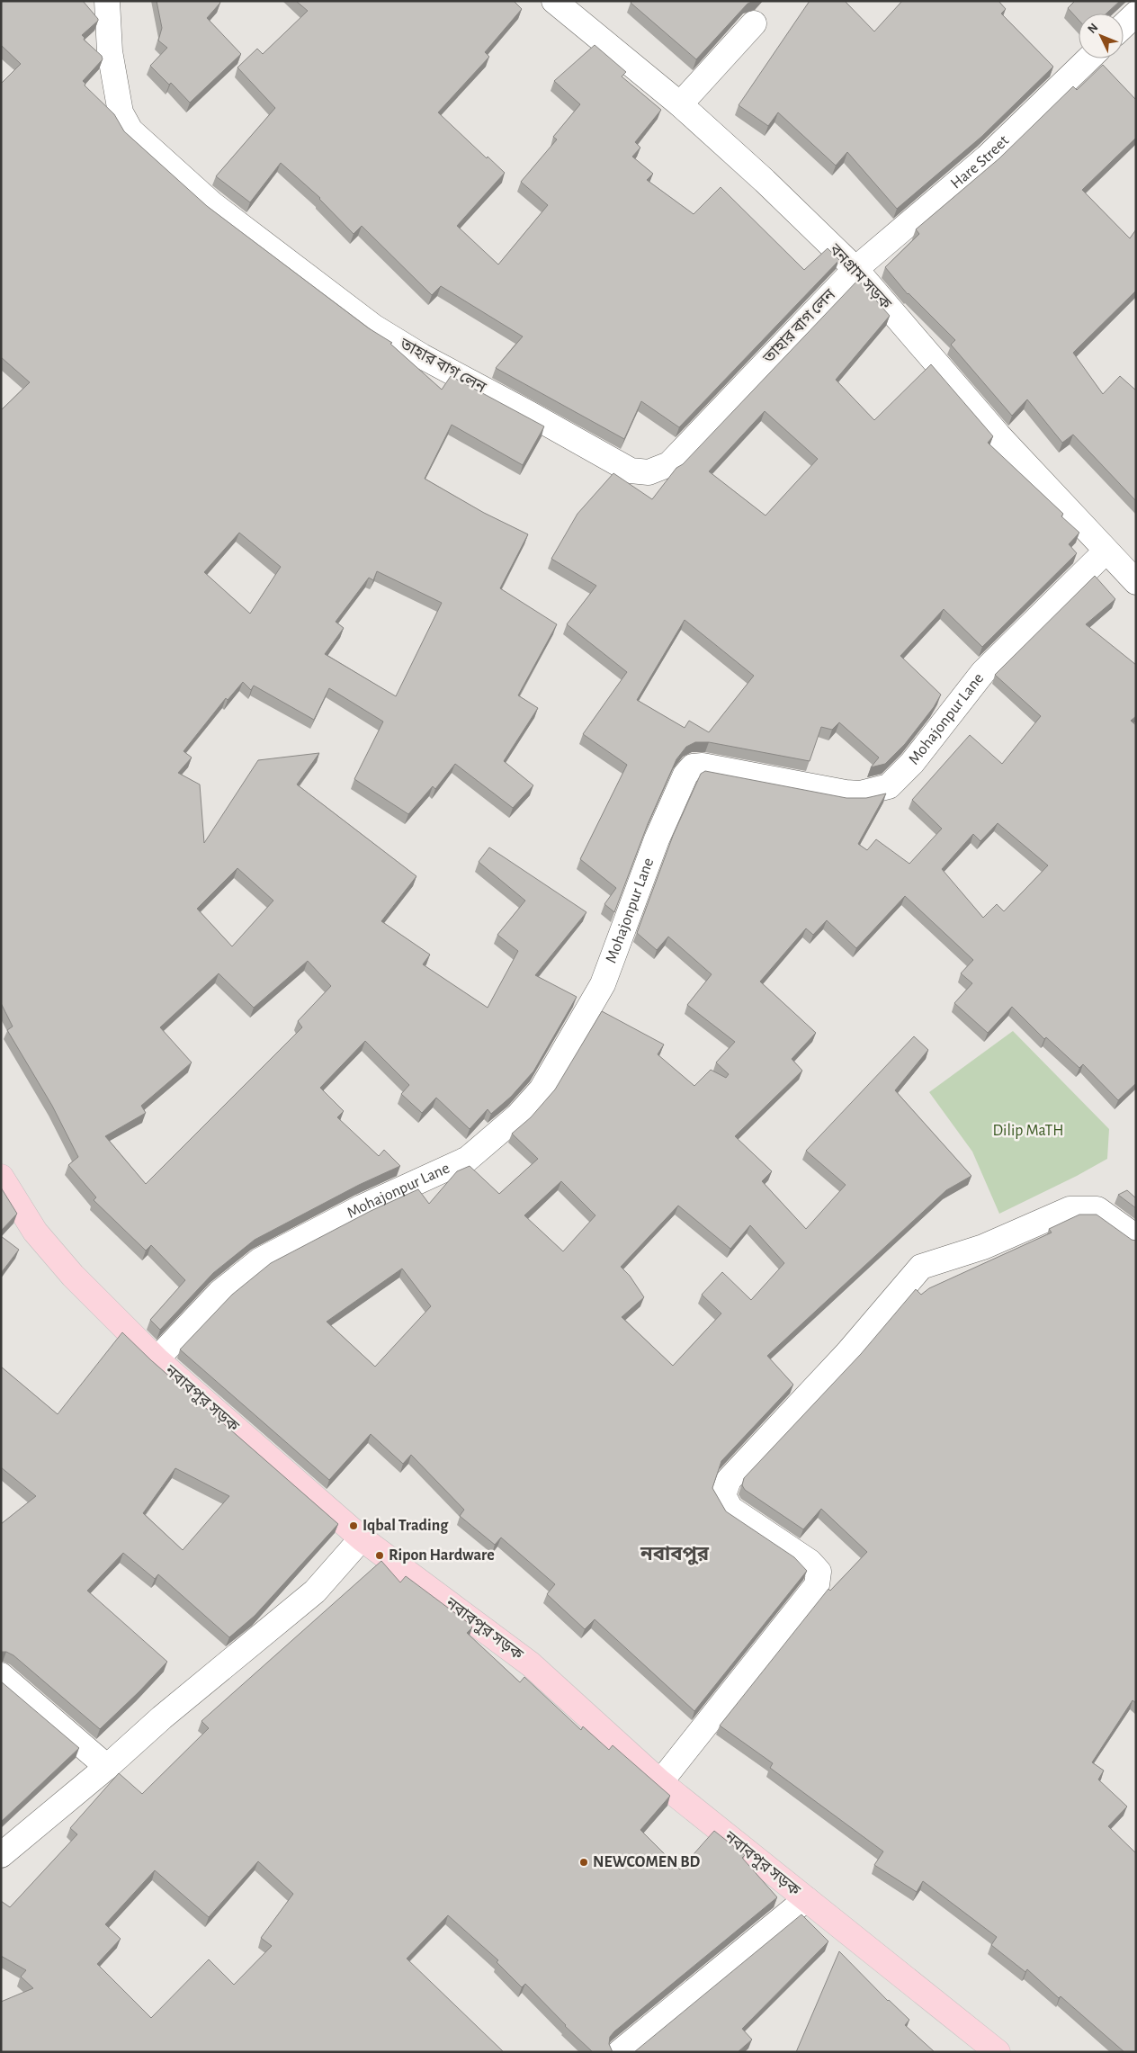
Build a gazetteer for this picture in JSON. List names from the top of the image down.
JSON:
{
  "streets": {
    "main road": ["নবাবপুর সড়ক"],
    "street": [
      "Hare Street",
      "বনগ্রাম সড়ক",
      "তাহার বাগ লেন",
      "Mohajonpur Lane"
    ]
  },
  "crossings": [
    ["Hare Street", "বনগ্রাম সড়ক"],
    ["Hare Street", "তাহার বাগ লেন"],
    ["বনগ্রাম সড়ক", "তাহার বাগ লেন"],
    ["বনগ্রাম সড়ক", "Mohajonpur Lane"],
    ["Mohajonpur Lane", "নবাবপুর সড়ক"]
  ],
  "districts": ["নবাবপুর"],
  "parks": ["Dilip MaTH"],
  "places": ["Iqbal Trading", "Ripon Hardware", "NEWCOMEN BD"],
  "north": "top left"
}
